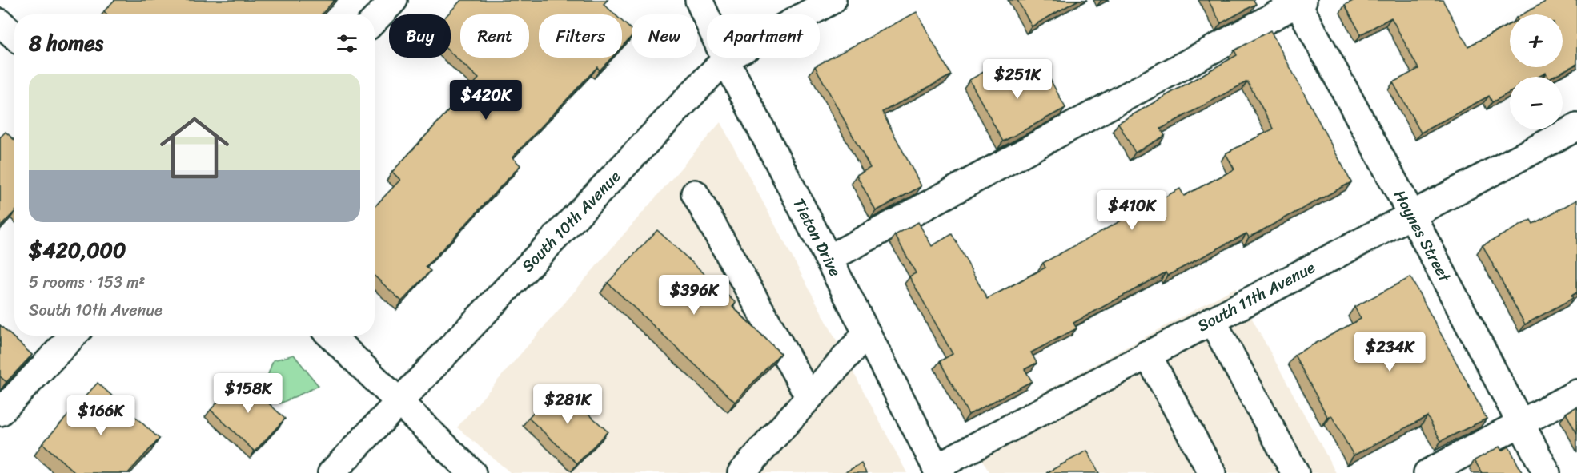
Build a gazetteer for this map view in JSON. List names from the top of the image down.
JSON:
{
  "streets": {
    "street": [
      "South 10th Avenue",
      "Haynes Street",
      "Tieton Drive",
      "South 11th Avenue"
    ]
  },
  "crossings": [
    ["South 10th Avenue", "Tieton Drive"],
    ["Haynes Street", "South 11th Avenue"],
    ["Tieton Drive", "South 11th Avenue"]
  ],
  "page": {
    "map_buttons": ["+", "−"],
    "chip": [
      "Buy",
      "Rent",
      "Filters",
      "New",
      "Apartment"
    ],
    "heading": "8 homes",
    "price": [
      "$251K",
      "$420K",
      "$410K",
      "$396K",
      "$234K",
      "$158K",
      "$281K",
      "$166K"
    ],
    "list": [
      {
        "name": "$420,000",
        "note": "5 rooms · 153 m² · South 10th Avenue"
      }
    ]
  }
}
